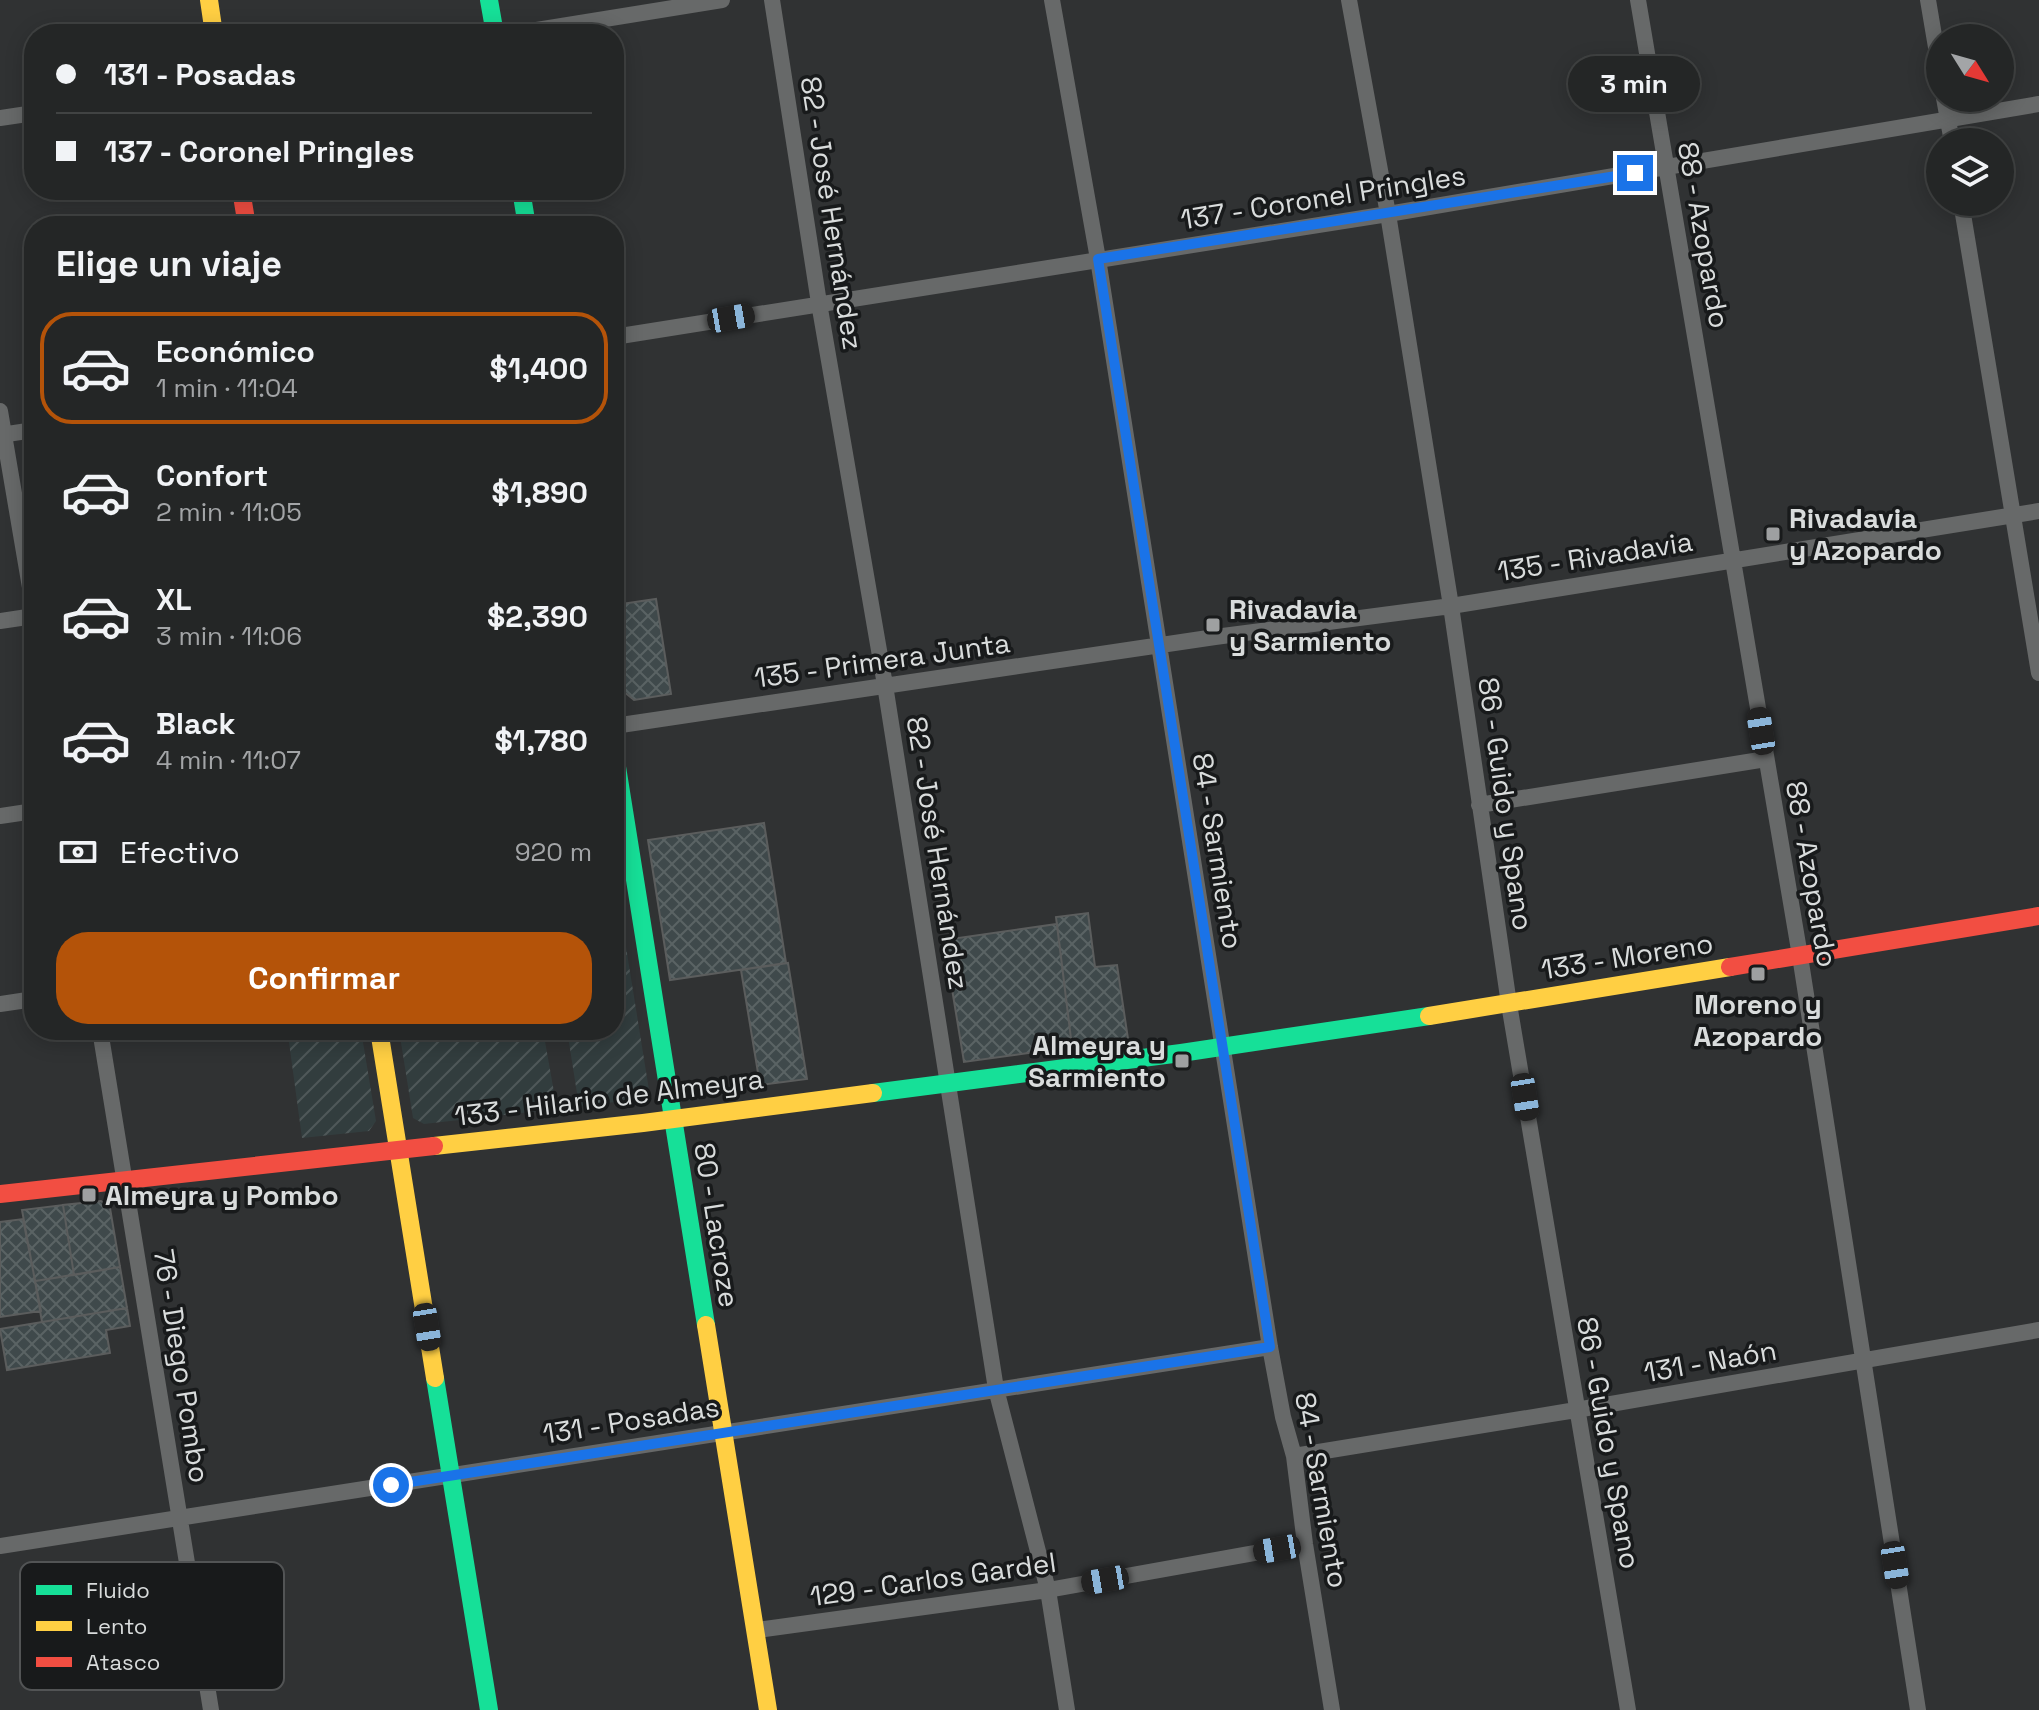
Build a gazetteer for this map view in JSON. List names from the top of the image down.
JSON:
{
  "streets": {
    "street": [
      "137 - Coronel Pringles",
      "82 - José Hernández",
      "88 - Azopardo",
      "135 - Rivadavia",
      "135 - Primera Junta",
      "86 - Guido y Spano",
      "84 - Sarmiento",
      "133 - Moreno",
      "133 - Hilario de Almeyra",
      "80 - Lacroze",
      "131 - Naón",
      "76 - Diego Pombo",
      "131 - Posadas",
      "129 - Carlos Gardel"
    ]
  },
  "crossings": [
    ["137 - Coronel Pringles", "82 - José Hernández"],
    ["137 - Coronel Pringles", "88 - Azopardo"],
    ["137 - Coronel Pringles", "86 - Guido y Spano"],
    ["137 - Coronel Pringles", "84 - Sarmiento"],
    ["82 - José Hernández", "135 - Primera Junta"],
    ["82 - José Hernández", "133 - Hilario de Almeyra"],
    ["82 - José Hernández", "131 - Posadas"],
    ["82 - José Hernández", "129 - Carlos Gardel"],
    ["88 - Azopardo", "135 - Rivadavia"],
    ["88 - Azopardo", "133 - Moreno"],
    ["88 - Azopardo", "131 - Naón"],
    ["135 - Rivadavia", "135 - Primera Junta"],
    ["135 - Rivadavia", "86 - Guido y Spano"],
    ["135 - Rivadavia", "84 - Sarmiento"],
    ["135 - Primera Junta", "84 - Sarmiento"],
    ["86 - Guido y Spano", "133 - Moreno"],
    ["86 - Guido y Spano", "131 - Naón"],
    ["84 - Sarmiento", "133 - Moreno"],
    ["84 - Sarmiento", "133 - Hilario de Almeyra"],
    ["84 - Sarmiento", "131 - Naón"],
    ["84 - Sarmiento", "131 - Posadas"],
    ["84 - Sarmiento", "129 - Carlos Gardel"],
    ["133 - Moreno", "133 - Hilario de Almeyra"],
    ["133 - Hilario de Almeyra", "80 - Lacroze"],
    ["133 - Hilario de Almeyra", "76 - Diego Pombo"],
    ["80 - Lacroze", "131 - Posadas"],
    ["80 - Lacroze", "129 - Carlos Gardel"],
    ["76 - Diego Pombo", "131 - Posadas"]
  ],
  "places": {
    "transit": [
      "Rivadavia y Azopardo",
      "Rivadavia y Sarmiento",
      "Moreno y Azopardo",
      "Almeyra y Sarmiento",
      "Almeyra y Pombo"
    ]
  },
  "legend": ["Fluido", "Lento", "Atasco"],
  "north": "bottom right",
  "page": {
    "banner": ["131 - Posadas", "137 - Coronel Pringles"],
    "bubble": "3 min",
    "heading": "Elige un viaje",
    "list": [
      {
        "name": "Económico",
        "note": "1 min · 11:04",
        "value": "$1,400"
      },
      {
        "name": "Confort",
        "note": "2 min · 11:05",
        "value": "$1,890"
      },
      {
        "name": "XL",
        "note": "3 min · 11:06",
        "value": "$2,390"
      },
      {
        "name": "Black",
        "note": "4 min · 11:07",
        "value": "$1,780"
      }
    ],
    "pay": ["Efectivo", "920 m"],
    "buttons": "Confirmar"
  }
}
